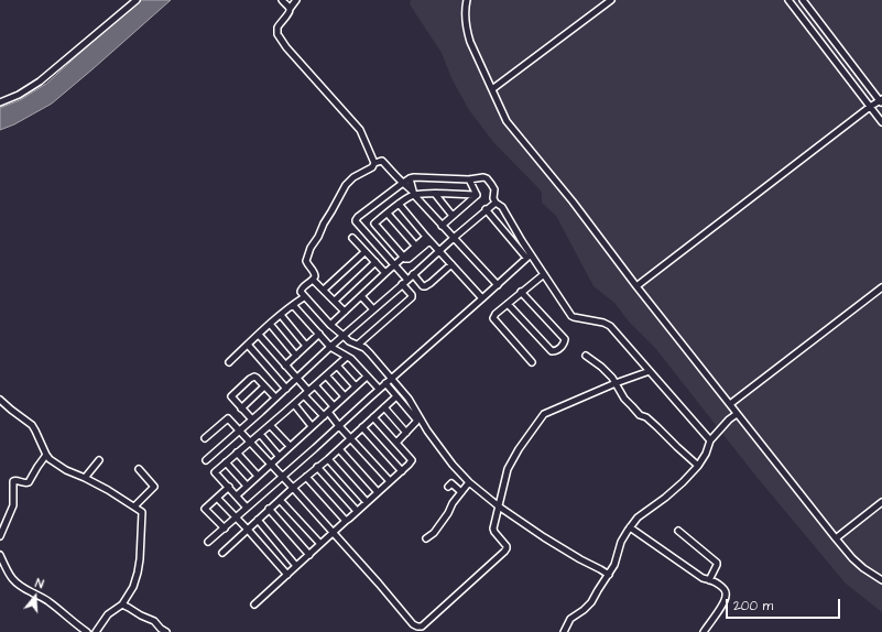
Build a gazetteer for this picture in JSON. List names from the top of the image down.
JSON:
{
  "scale_bar": "200 m",
  "north": "top"
}
